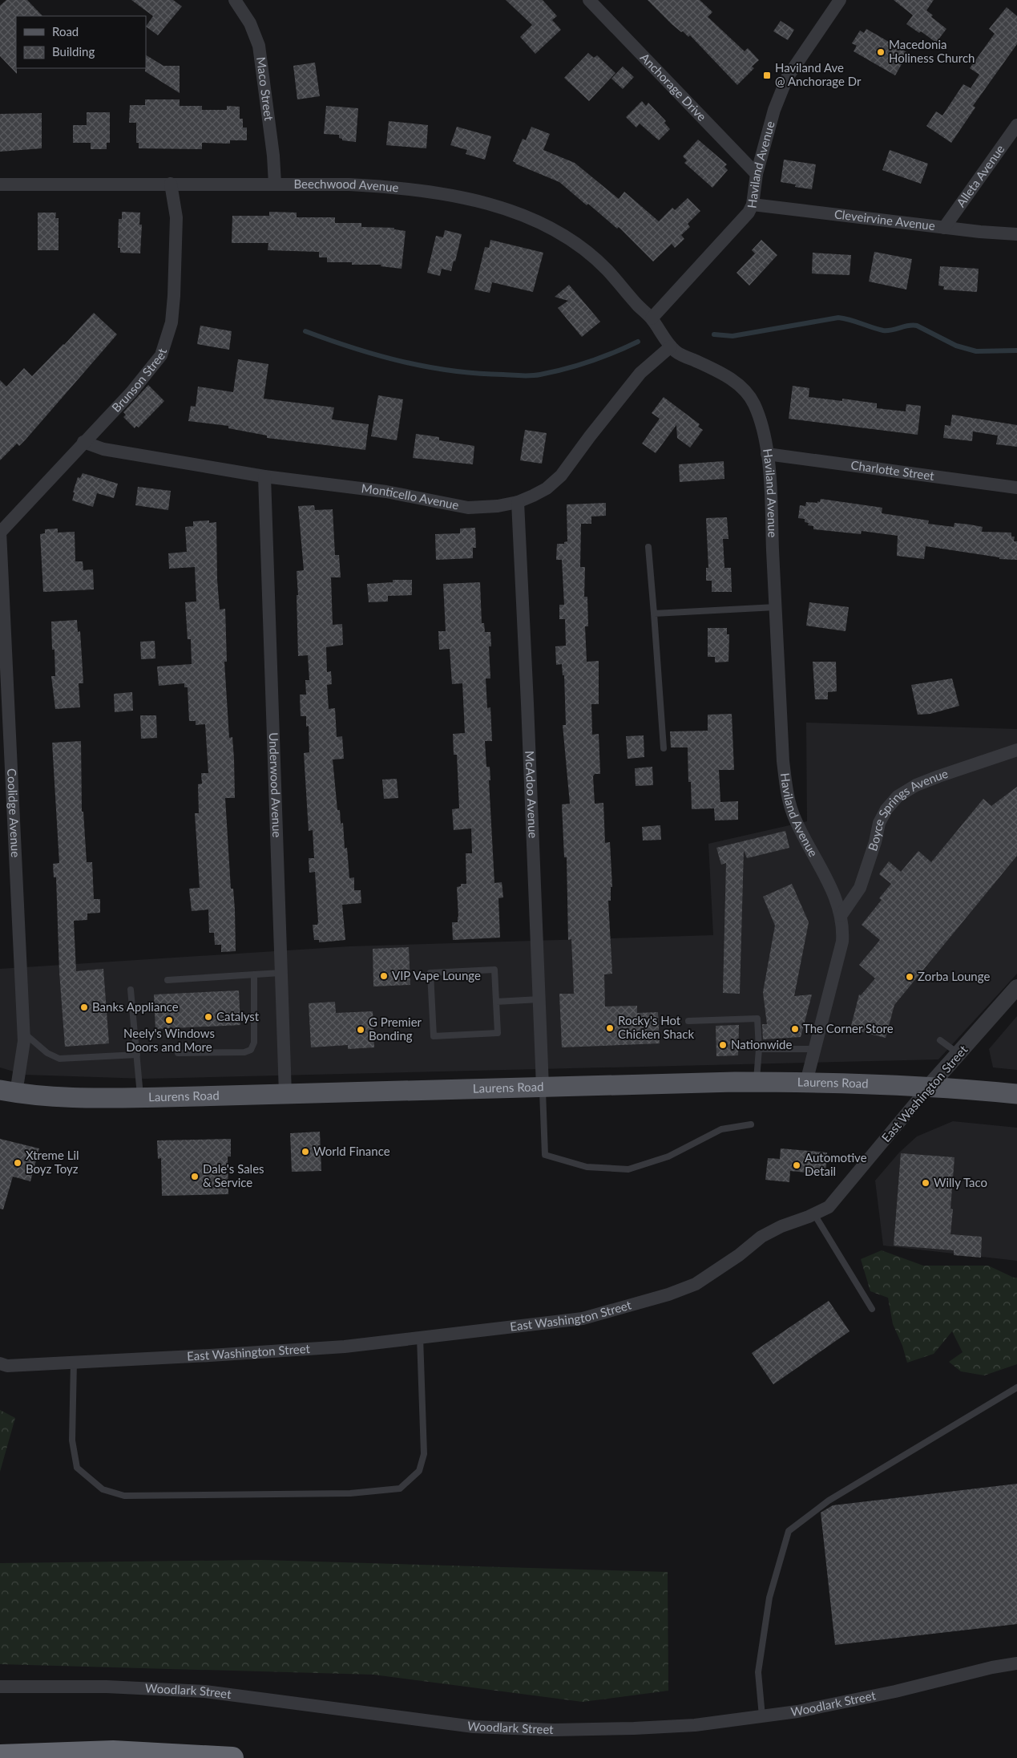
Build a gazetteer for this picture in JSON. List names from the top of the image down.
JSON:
{
  "streets": {
    "main road": ["Laurens Road"],
    "street": [
      "Anchorage Drive",
      "Maco Street",
      "Haviland Avenue",
      "Alleta Avenue",
      "Beechwood Avenue",
      "Cleveirvine Avenue",
      "Brunson Street",
      "Charlotte Street",
      "Monticello Avenue",
      "Underwood Avenue",
      "McAdoo Avenue",
      "Coolidge Avenue",
      "Boyce Springs Avenue",
      "East Washington Street",
      "Woodlark Street"
    ]
  },
  "crossings": [
    ["Anchorage Drive", "Haviland Avenue"],
    ["Maco Street", "Beechwood Avenue"],
    ["Haviland Avenue", "Beechwood Avenue"],
    ["Haviland Avenue", "Cleveirvine Avenue"],
    ["Haviland Avenue", "Charlotte Street"],
    ["Haviland Avenue", "Monticello Avenue"],
    ["Haviland Avenue", "Boyce Springs Avenue"],
    ["Haviland Avenue", "Laurens Road"],
    ["Alleta Avenue", "Cleveirvine Avenue"],
    ["Beechwood Avenue", "Brunson Street"],
    ["Brunson Street", "Monticello Avenue"],
    ["Brunson Street", "Coolidge Avenue"],
    ["Monticello Avenue", "Underwood Avenue"],
    ["Monticello Avenue", "McAdoo Avenue"],
    ["Underwood Avenue", "Laurens Road"],
    ["McAdoo Avenue", "Laurens Road"],
    ["Coolidge Avenue", "Laurens Road"],
    ["Laurens Road", "East Washington Street"]
  ],
  "places": {
    "other": [
      "Macedonia Holiness Church",
      "VIP Vape Lounge",
      "Zorba Lounge",
      "Banks Appliance",
      "Catalyst",
      "Neely's Windows Doors and More",
      "Rocky's Hot Chicken Shack",
      "The Corner Store",
      "G Premier Bonding",
      "Nationwide",
      "World Finance",
      "Xtreme Lil Boyz Toyz",
      "Automotive Detail",
      "Dale's Sales & Service",
      "Willy Taco"
    ],
    "transit": ["Haviland Ave @ Anchorage Dr"]
  },
  "legend": ["Road", "Building"]
}
